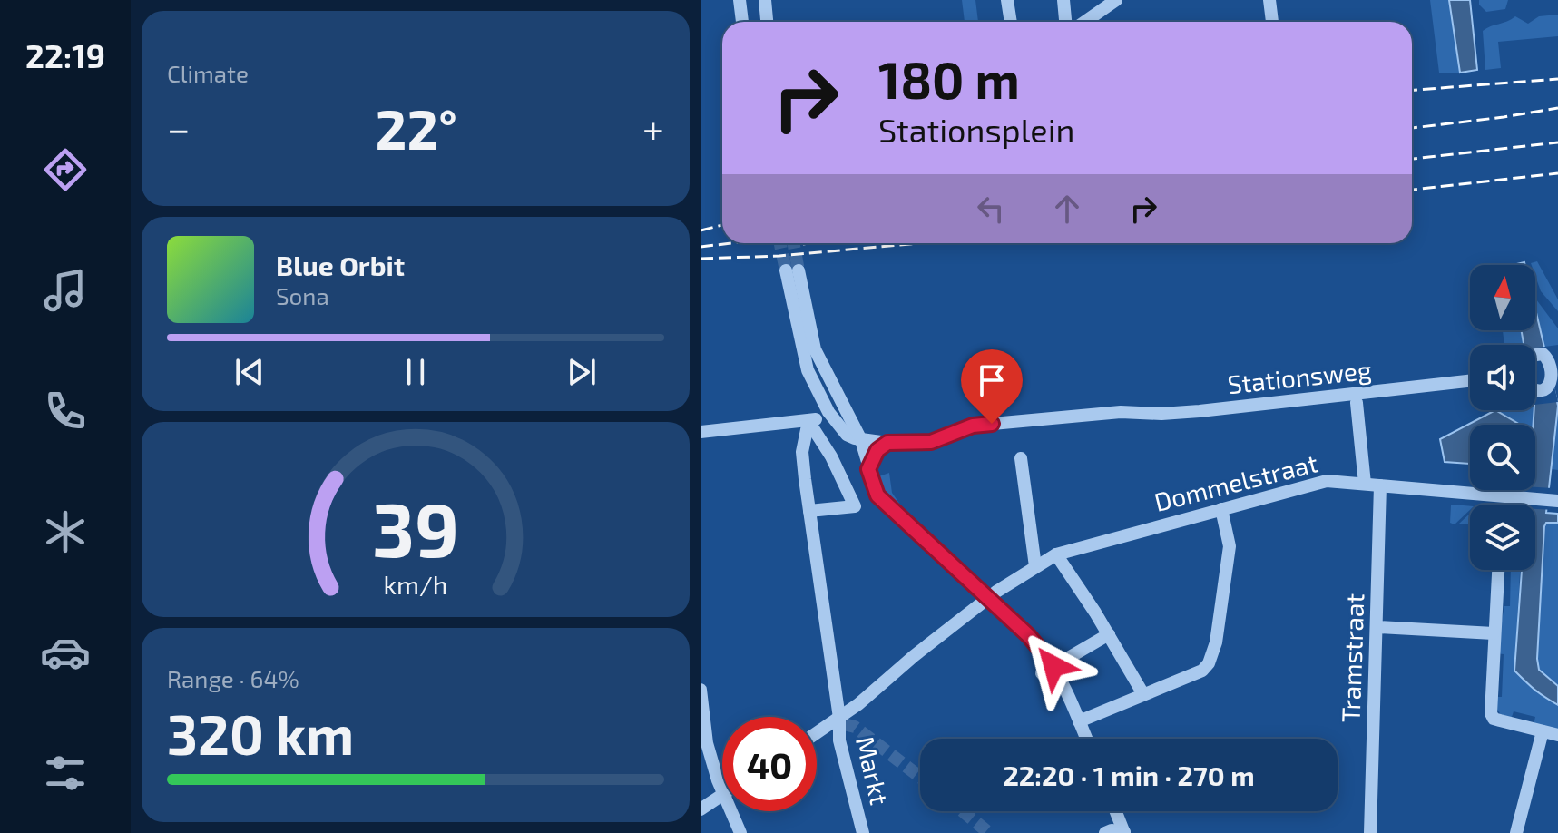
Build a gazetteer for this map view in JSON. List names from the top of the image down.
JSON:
{
  "streets": {
    "street": [
      "Stationsweg",
      "Dommelstraat",
      "Tramstraat",
      "Markt"
    ]
  },
  "crossings": [
    ["Dommelstraat", "Tramstraat"],
    ["Dommelstraat", "Markt"]
  ],
  "north": "top",
  "page": {
    "tabs": "22:19",
    "tile": [
      "Climate",
      ["Range · 64%", "320 km"]
    ],
    "turn": ["180 m", "Stationsplein"],
    "heat": ["−", "22°", "+"],
    "song": ["Blue Orbit", "Sona"],
    "limit": "40",
    "trip": "22:20 · 1 min · 270 m",
    "gauge": ["39", "km/h"]
  }
}
